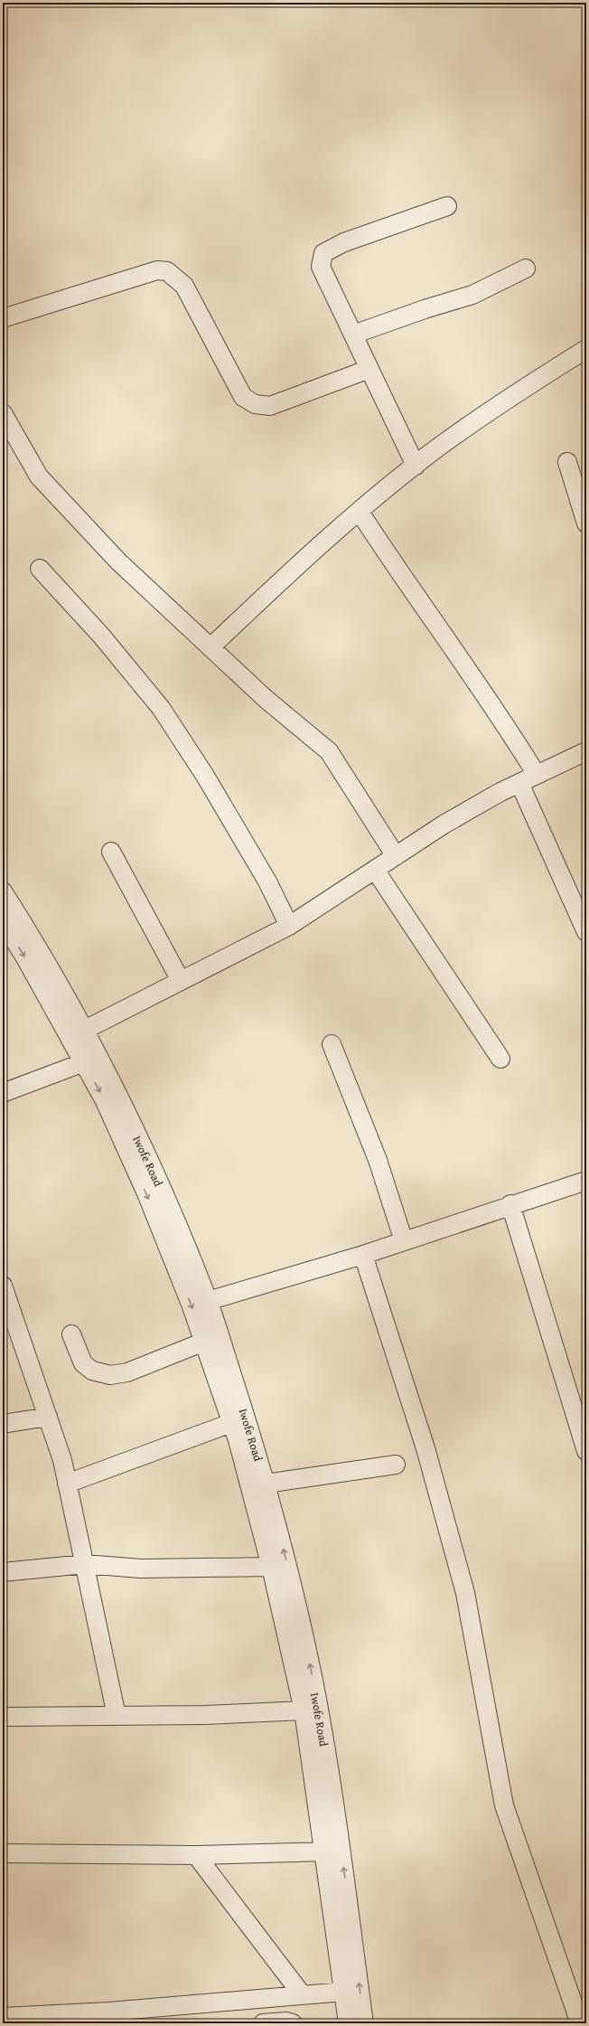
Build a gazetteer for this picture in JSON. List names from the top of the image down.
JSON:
{
  "streets": {
    "street": ["Iwofe Road"]
  }
}
